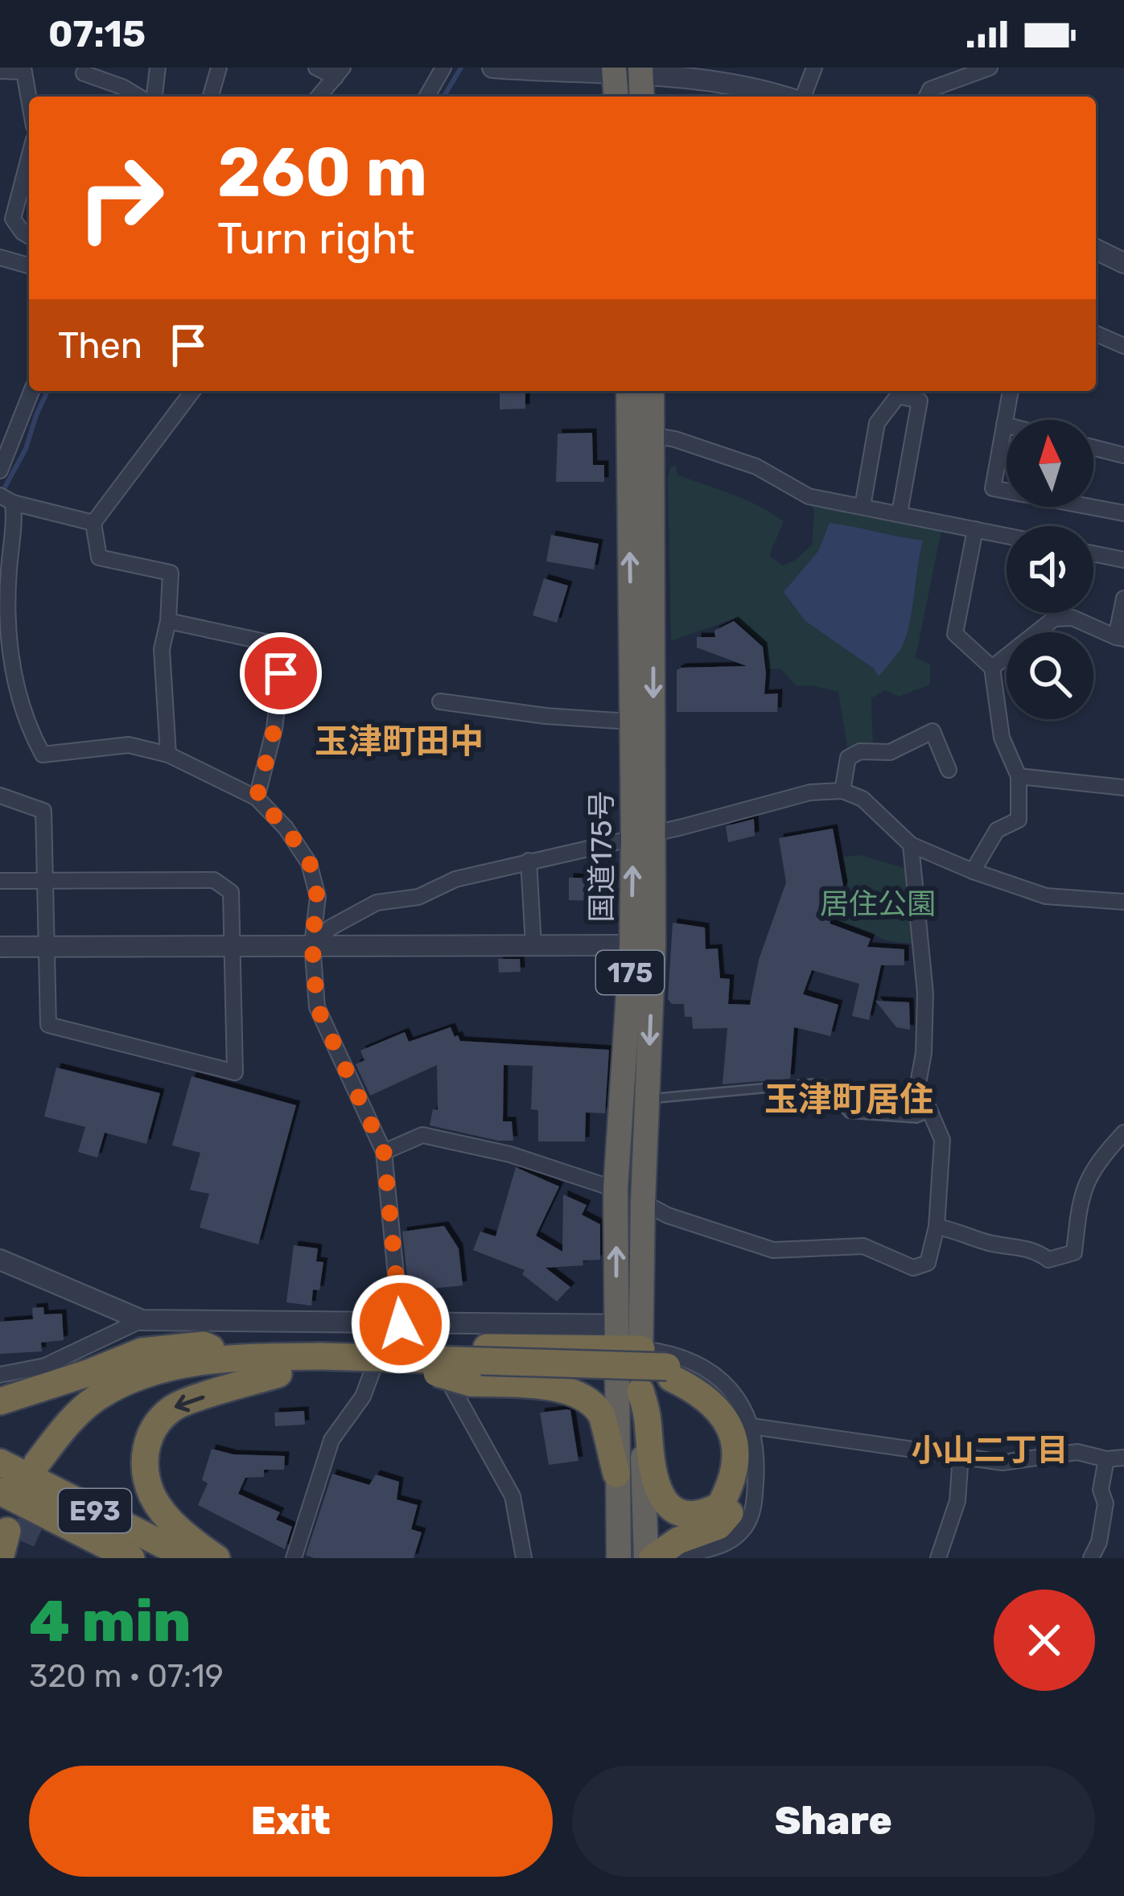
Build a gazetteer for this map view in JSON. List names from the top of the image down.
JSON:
{
  "streets": {
    "highway": ["国道175号", "175", "E93"]
  },
  "districts": ["玉津町田中", "玉津町居住", "小山二丁目"],
  "parks": ["居住公園"],
  "north": "top",
  "page": {
    "status": "07:15",
    "turn": ["260 m", "Turn right"],
    "then": "Then",
    "heading": ["4 min", "320 m · 07:19"],
    "buttons": ["Exit", "Share"]
  }
}
